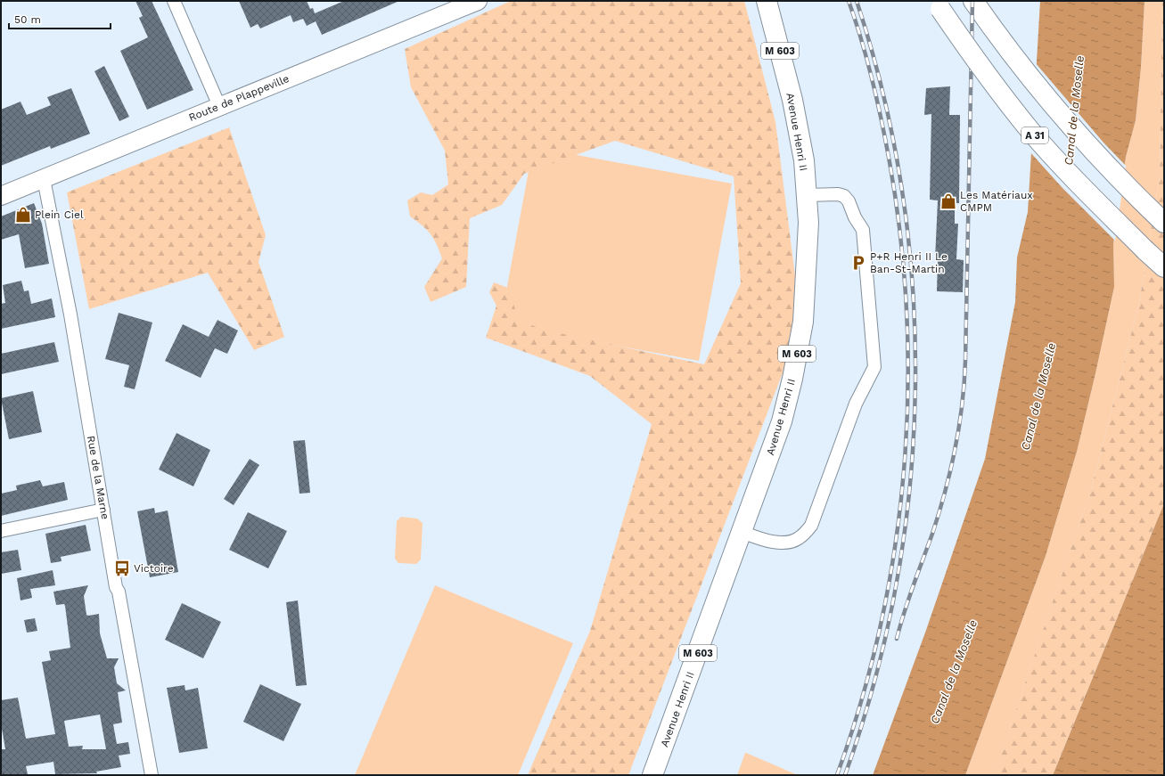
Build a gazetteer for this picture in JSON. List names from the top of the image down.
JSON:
{
  "streets": {
    "main road": ["M 603", "Avenue Henri II", "A 31"],
    "street": ["Route de Plappeville", "Rue de la Marne"]
  },
  "crossings": [
    ["Route de Plappeville", "Rue de la Marne"]
  ],
  "water": ["Canal de la Moselle"],
  "places": {
    "shop": ["Les Matériaux CMPM", "Plein Ciel"],
    "parking": ["P+R Henri II Le Ban-St-Martin"],
    "bus stop": ["Victoire"]
  },
  "scale_bar": "50 m"
}
